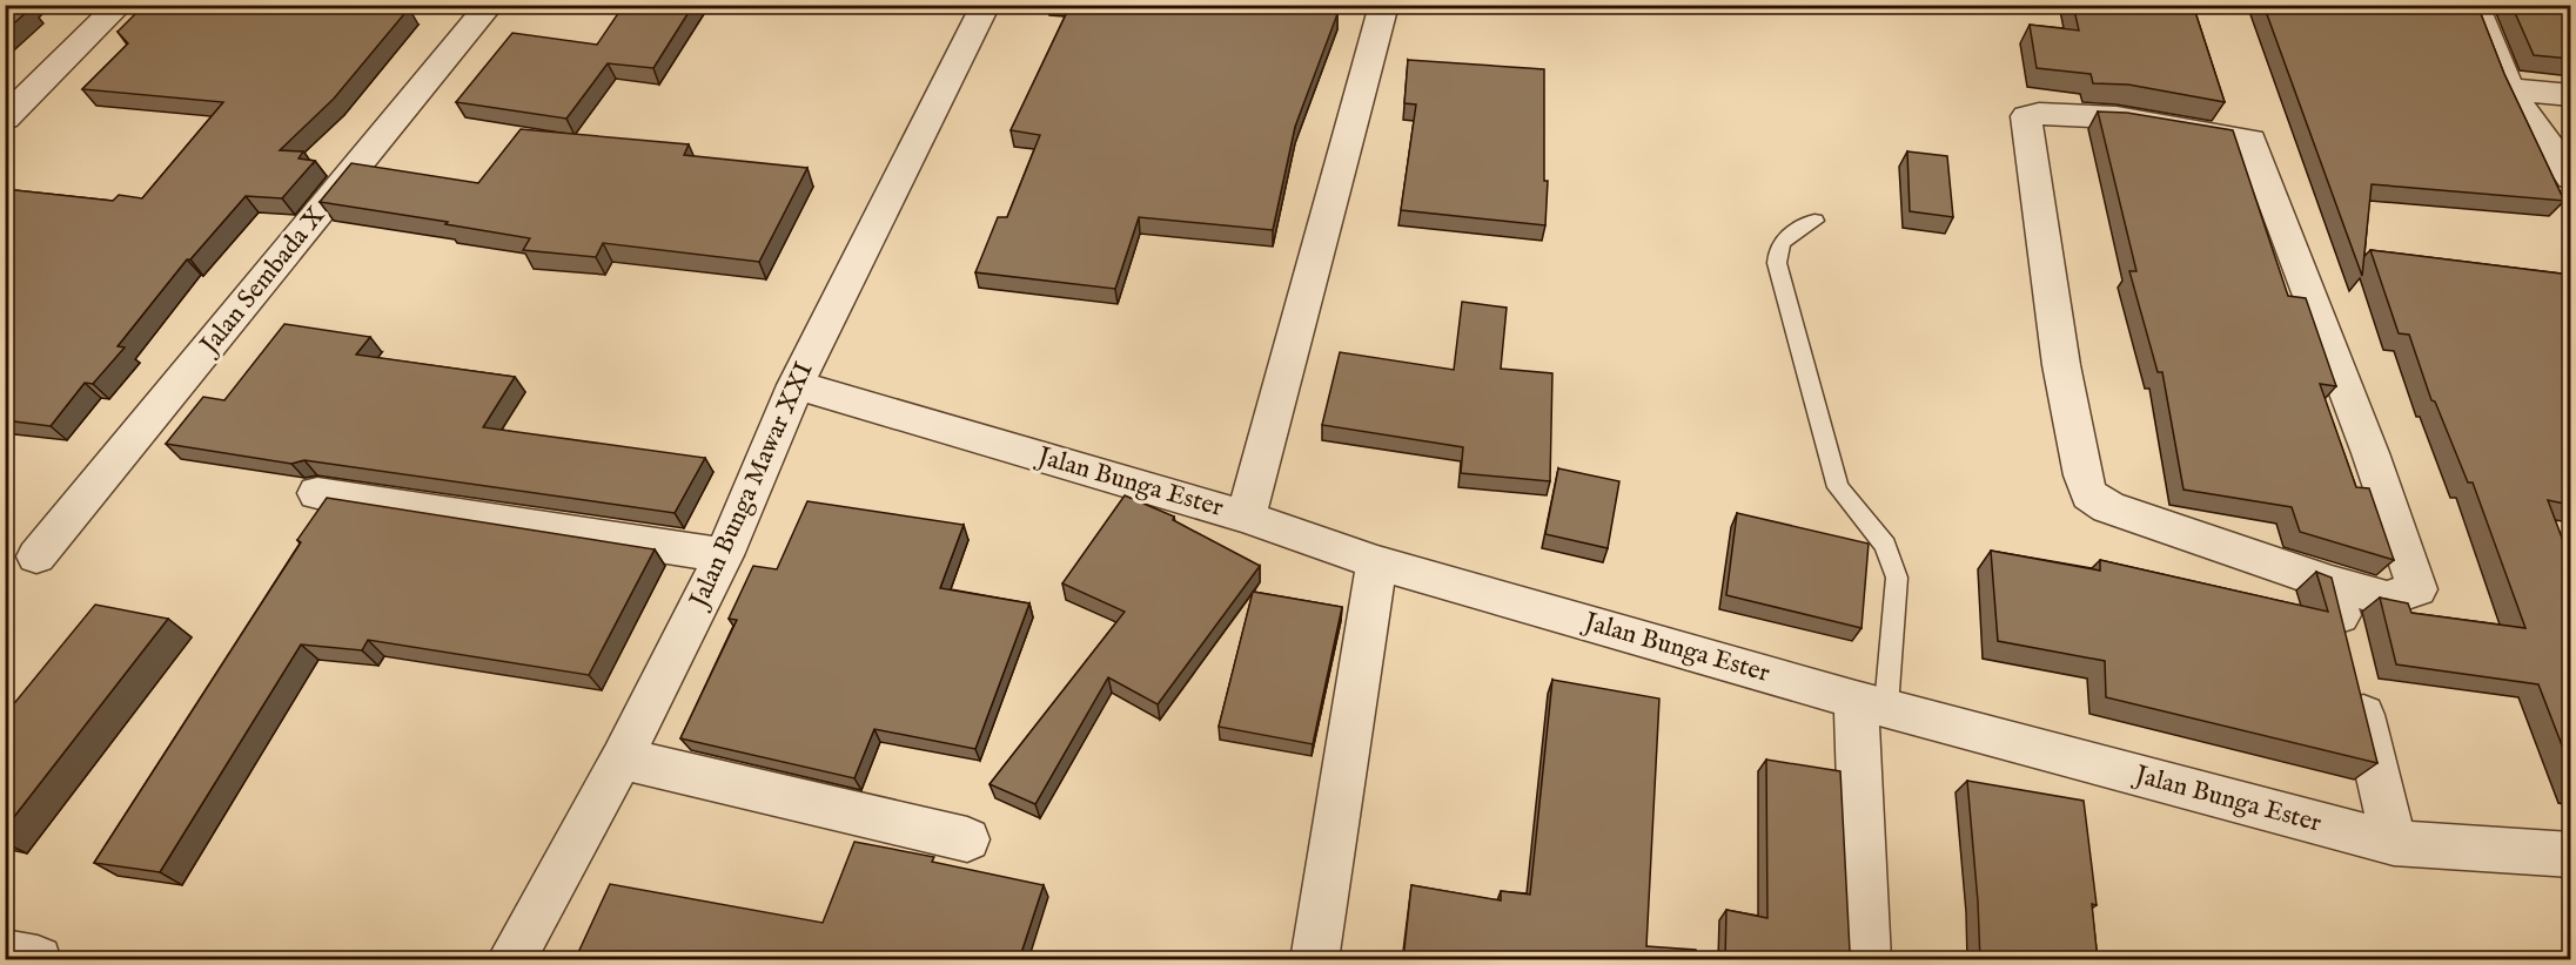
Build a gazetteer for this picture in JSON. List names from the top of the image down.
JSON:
{
  "streets": {
    "street": ["Jalan Sembada X", "Jalan Bunga Ester", "Jalan Bunga Mawar XXI"]
  },
  "crossings": [
    ["Jalan Bunga Ester", "Jalan Bunga Mawar XXI"]
  ]
}
